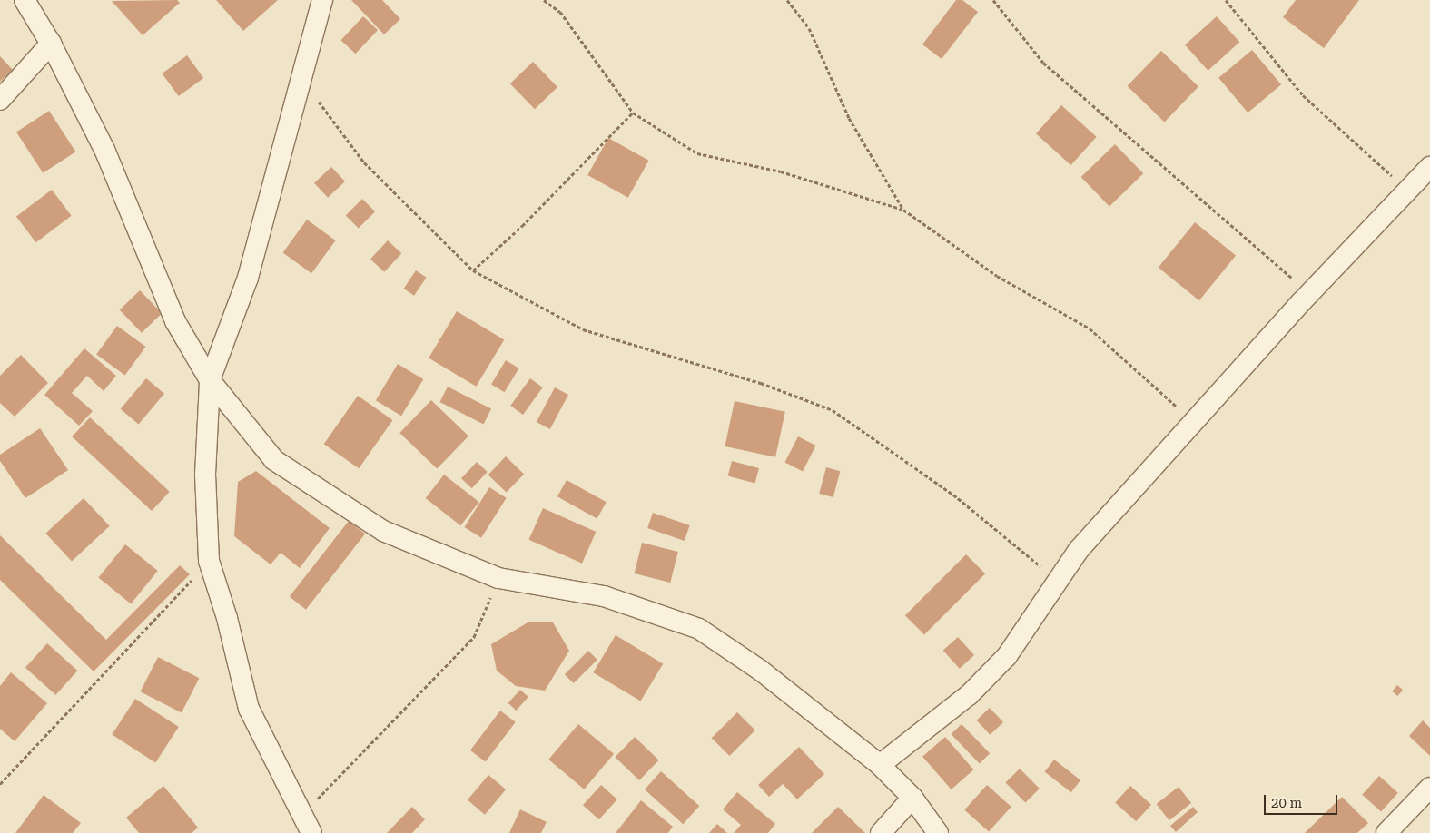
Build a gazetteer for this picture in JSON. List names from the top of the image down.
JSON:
{
  "scale_bar": "20 m"
}
